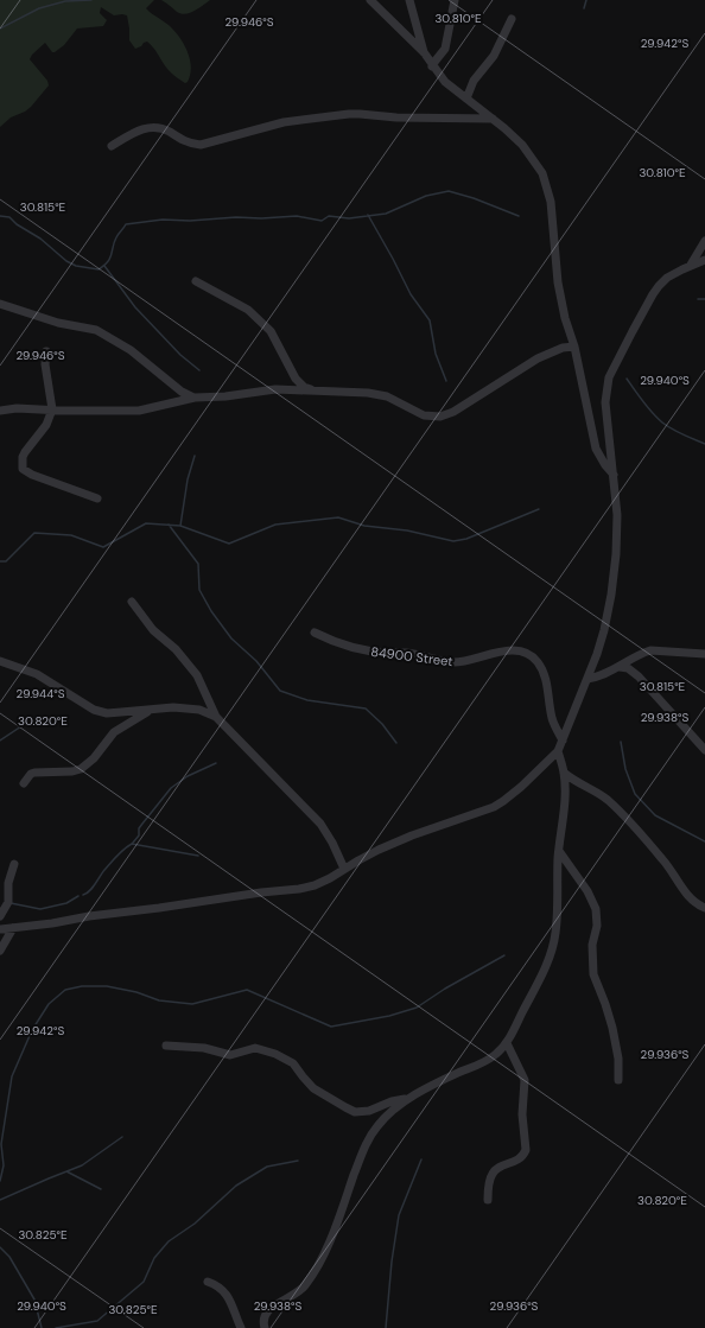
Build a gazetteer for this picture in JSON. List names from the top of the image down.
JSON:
{
  "streets": {
    "street": ["84900 Street"]
  },
  "coordinates": [
    "30.810°E",
    "29.946°S",
    "29.942°S",
    "30.815°E",
    "29.940°S",
    "29.944°S",
    "29.938°S",
    "30.820°E",
    "29.936°S",
    "30.825°E"
  ]
}
